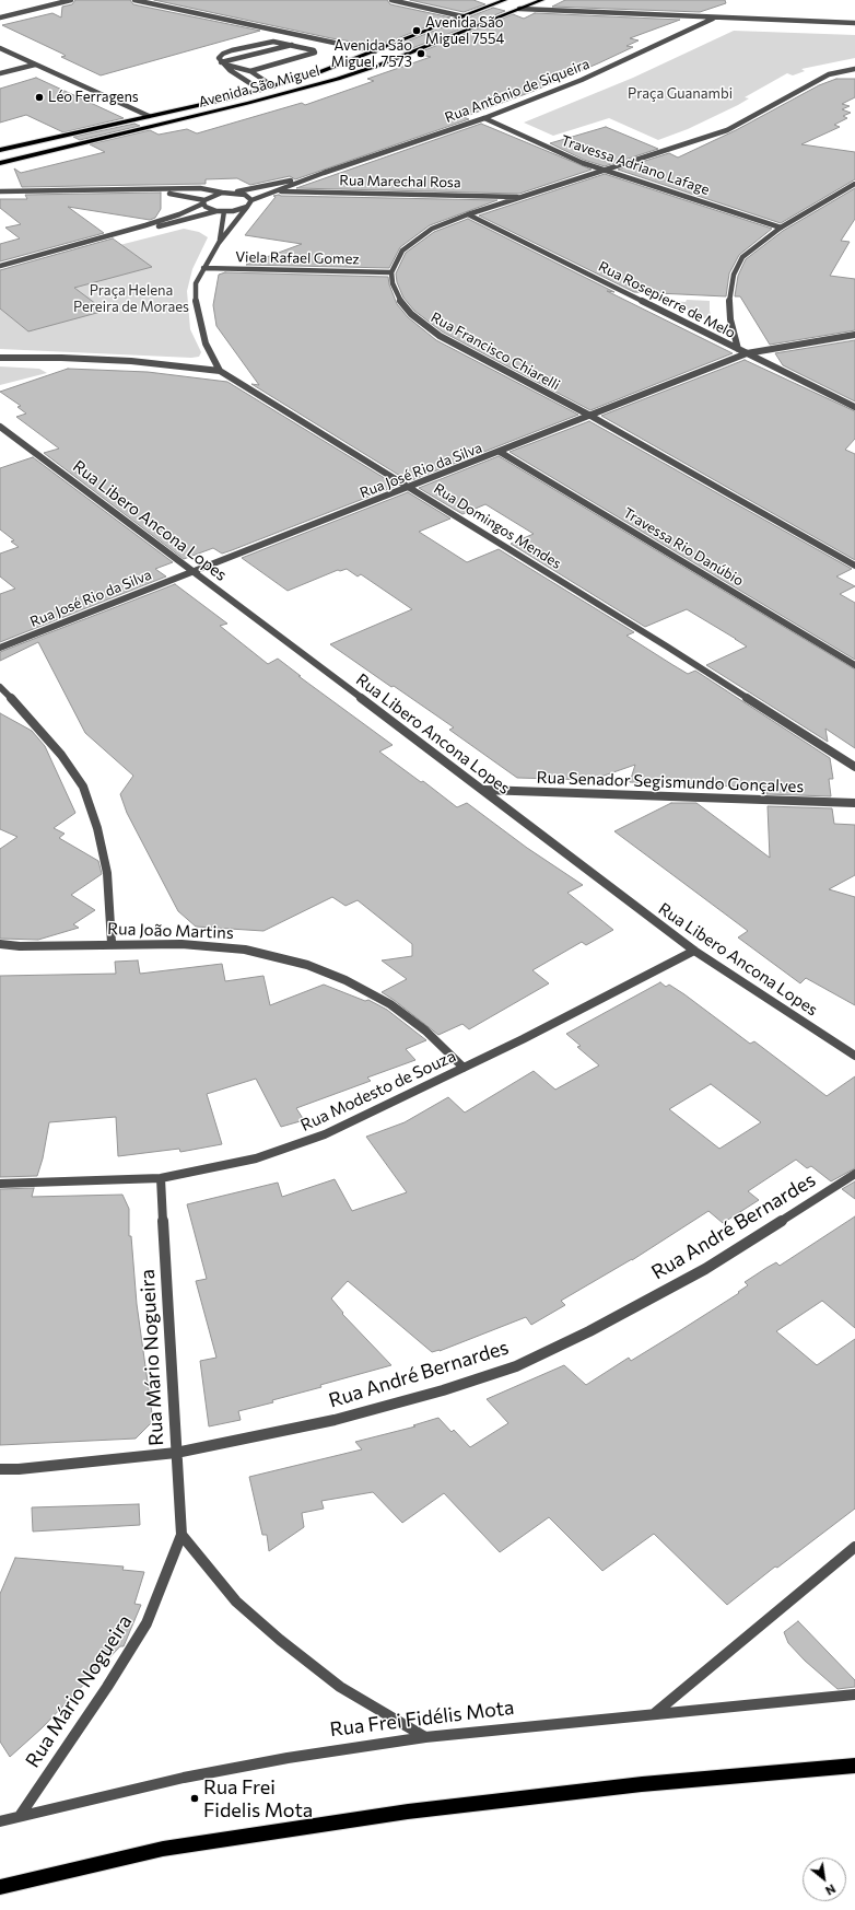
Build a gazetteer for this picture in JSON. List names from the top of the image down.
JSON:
{
  "streets": {
    "main road": ["Avenida São Miguel"],
    "street": [
      "Rua Antônio de Siqueira",
      "Travessa Adriano Lafage",
      "Rua Marechal Rosa",
      "Viela Rafael Gomez",
      "Rua Rosepierre de Melo",
      "Rua Francisco Chiarelli",
      "Rua José Rio da Silva",
      "Rua Libero Ancona Lopes",
      "Rua Domingos Mendes",
      "Travessa Rio Danúbio",
      "Rua Senador Segismundo Gonçalves",
      "Rua João Martins",
      "Rua Modesto de Souza",
      "Rua André Bernardes",
      "Rua Mário Nogueira",
      "Rua Frei Fidélis Mota"
    ]
  },
  "crossings": [
    ["Rua Antônio de Siqueira", "Travessa Adriano Lafage"],
    ["Rua Antônio de Siqueira", "Rua Marechal Rosa"],
    ["Viela Rafael Gomez", "Rua Francisco Chiarelli"],
    ["Rua Rosepierre de Melo", "Rua José Rio da Silva"],
    ["Rua Francisco Chiarelli", "Rua José Rio da Silva"],
    ["Rua José Rio da Silva", "Rua Libero Ancona Lopes"],
    ["Rua José Rio da Silva", "Rua Domingos Mendes"],
    ["Rua José Rio da Silva", "Travessa Rio Danúbio"],
    ["Rua Libero Ancona Lopes", "Rua Senador Segismundo Gonçalves"],
    ["Rua Libero Ancona Lopes", "Rua Modesto de Souza"],
    ["Rua João Martins", "Rua Modesto de Souza"],
    ["Rua Modesto de Souza", "Rua Mário Nogueira"],
    ["Rua André Bernardes", "Rua Mário Nogueira"],
    ["Rua Mário Nogueira", "Rua Frei Fidélis Mota"]
  ],
  "parks": ["Praça Guanambi", "Praça Helena Pereira de Moraes"],
  "places": [
    "Avenida São Miguel 7554",
    "Avenida São Miguel, 7573",
    "Léo Ferragens",
    "Rua Frei Fidelis Mota"
  ],
  "north": "bottom right"
}
